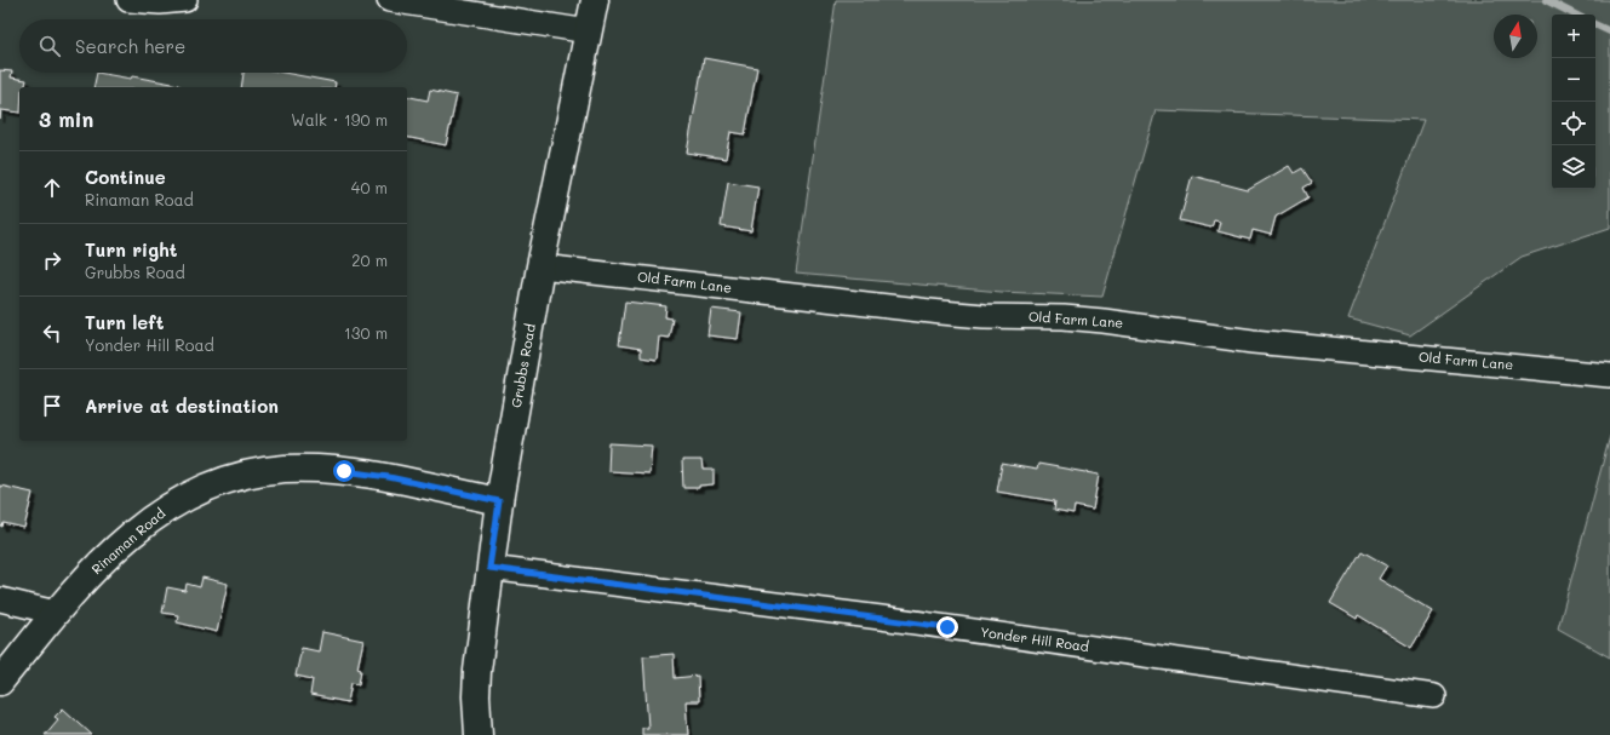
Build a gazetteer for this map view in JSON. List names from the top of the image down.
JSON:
{
  "streets": {
    "street": [
      "Old Farm Lane",
      "Grubbs Road",
      "Rinaman Road",
      "Yonder Hill Road"
    ]
  },
  "crossings": [
    ["Old Farm Lane", "Grubbs Road"],
    ["Grubbs Road", "Rinaman Road"],
    ["Grubbs Road", "Yonder Hill Road"]
  ],
  "north": "top",
  "page": {
    "map_buttons": ["+", "−"],
    "search": "Search here",
    "heading": ["3 min", "Walk · 190 m"],
    "list": [
      ["Continue", "Rinaman Road", "40 m"],
      ["Turn right", "Grubbs Road", "20 m"],
      ["Turn left", "Yonder Hill Road", "130 m"],
      "Arrive at destination"
    ]
  }
}
